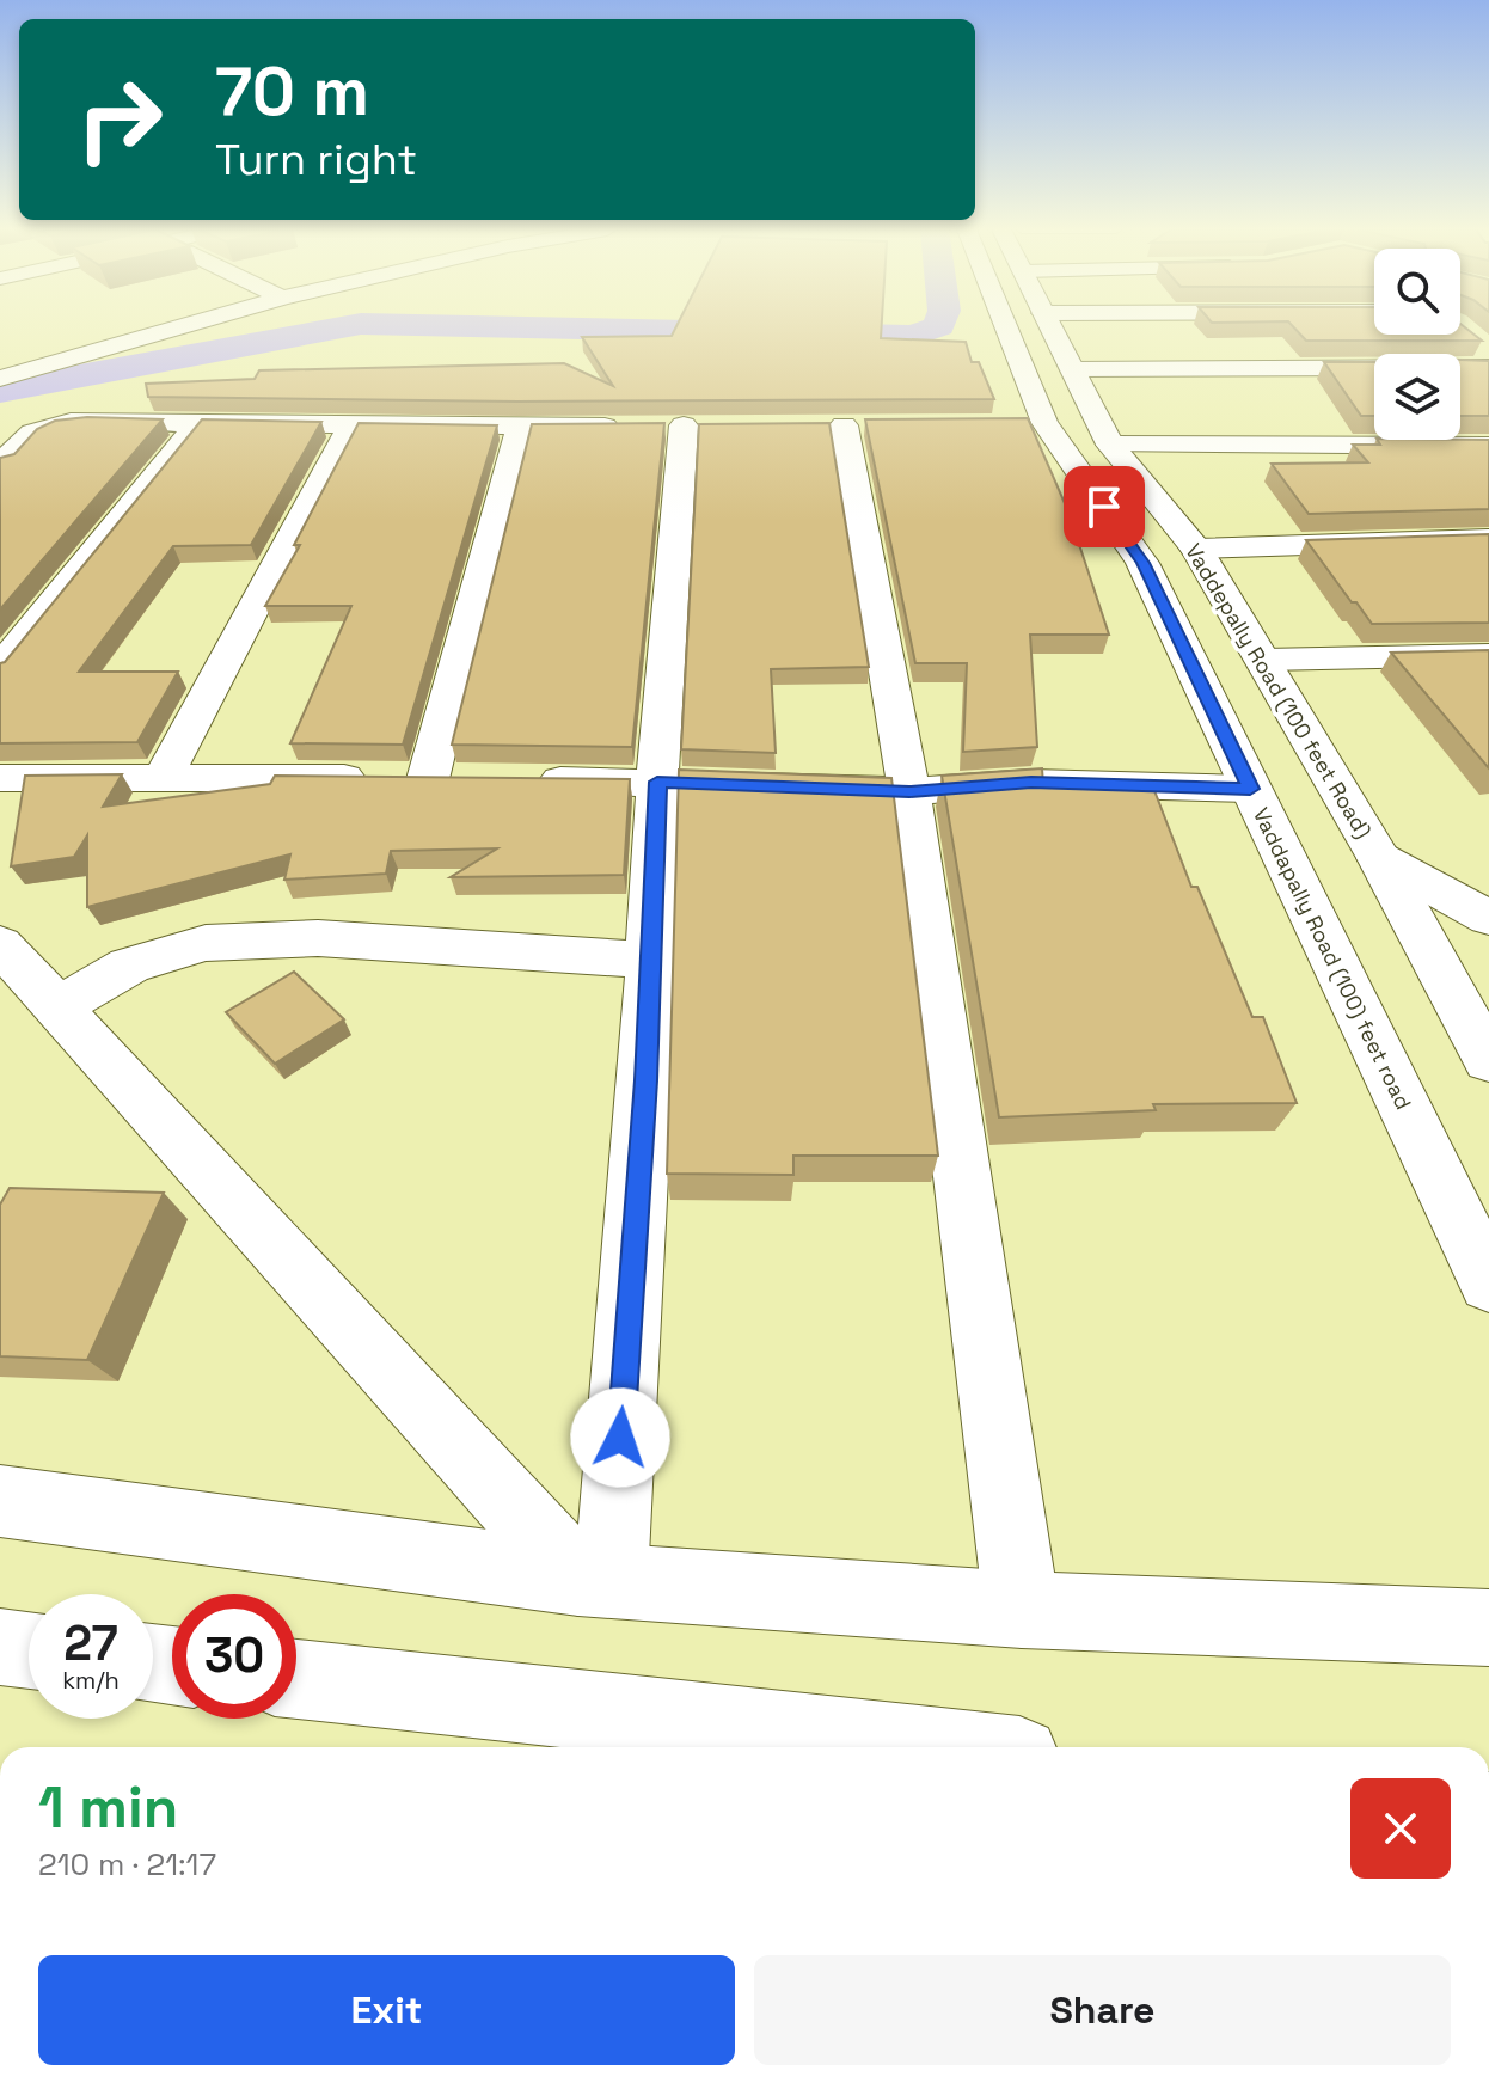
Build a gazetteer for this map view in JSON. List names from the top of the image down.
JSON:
{
  "streets": {
    "street": ["Vaddepally Road (100 feet Road)", "Vaddapally Road (100) feet road"]
  },
  "page": {
    "turn": ["70 m", "Turn right"],
    "speed": "27 km/h",
    "limit": "30",
    "heading": ["1 min", "210 m · 21:17"],
    "buttons": ["Exit", "Share"]
  }
}
